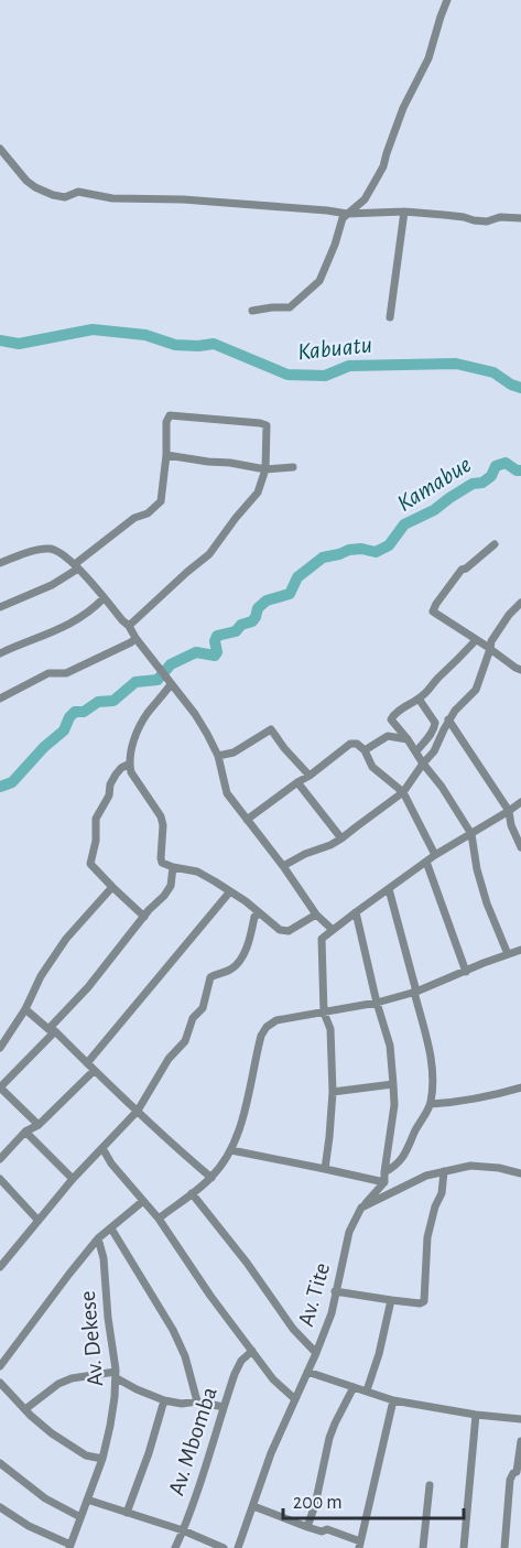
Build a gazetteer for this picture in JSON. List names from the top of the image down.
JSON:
{
  "streets": {
    "street": ["Av. Tite", "Av. Dekese", "Av. Mbomba"]
  },
  "water": ["Kabuatu", "Kamabue"],
  "scale_bar": "200 m"
}
